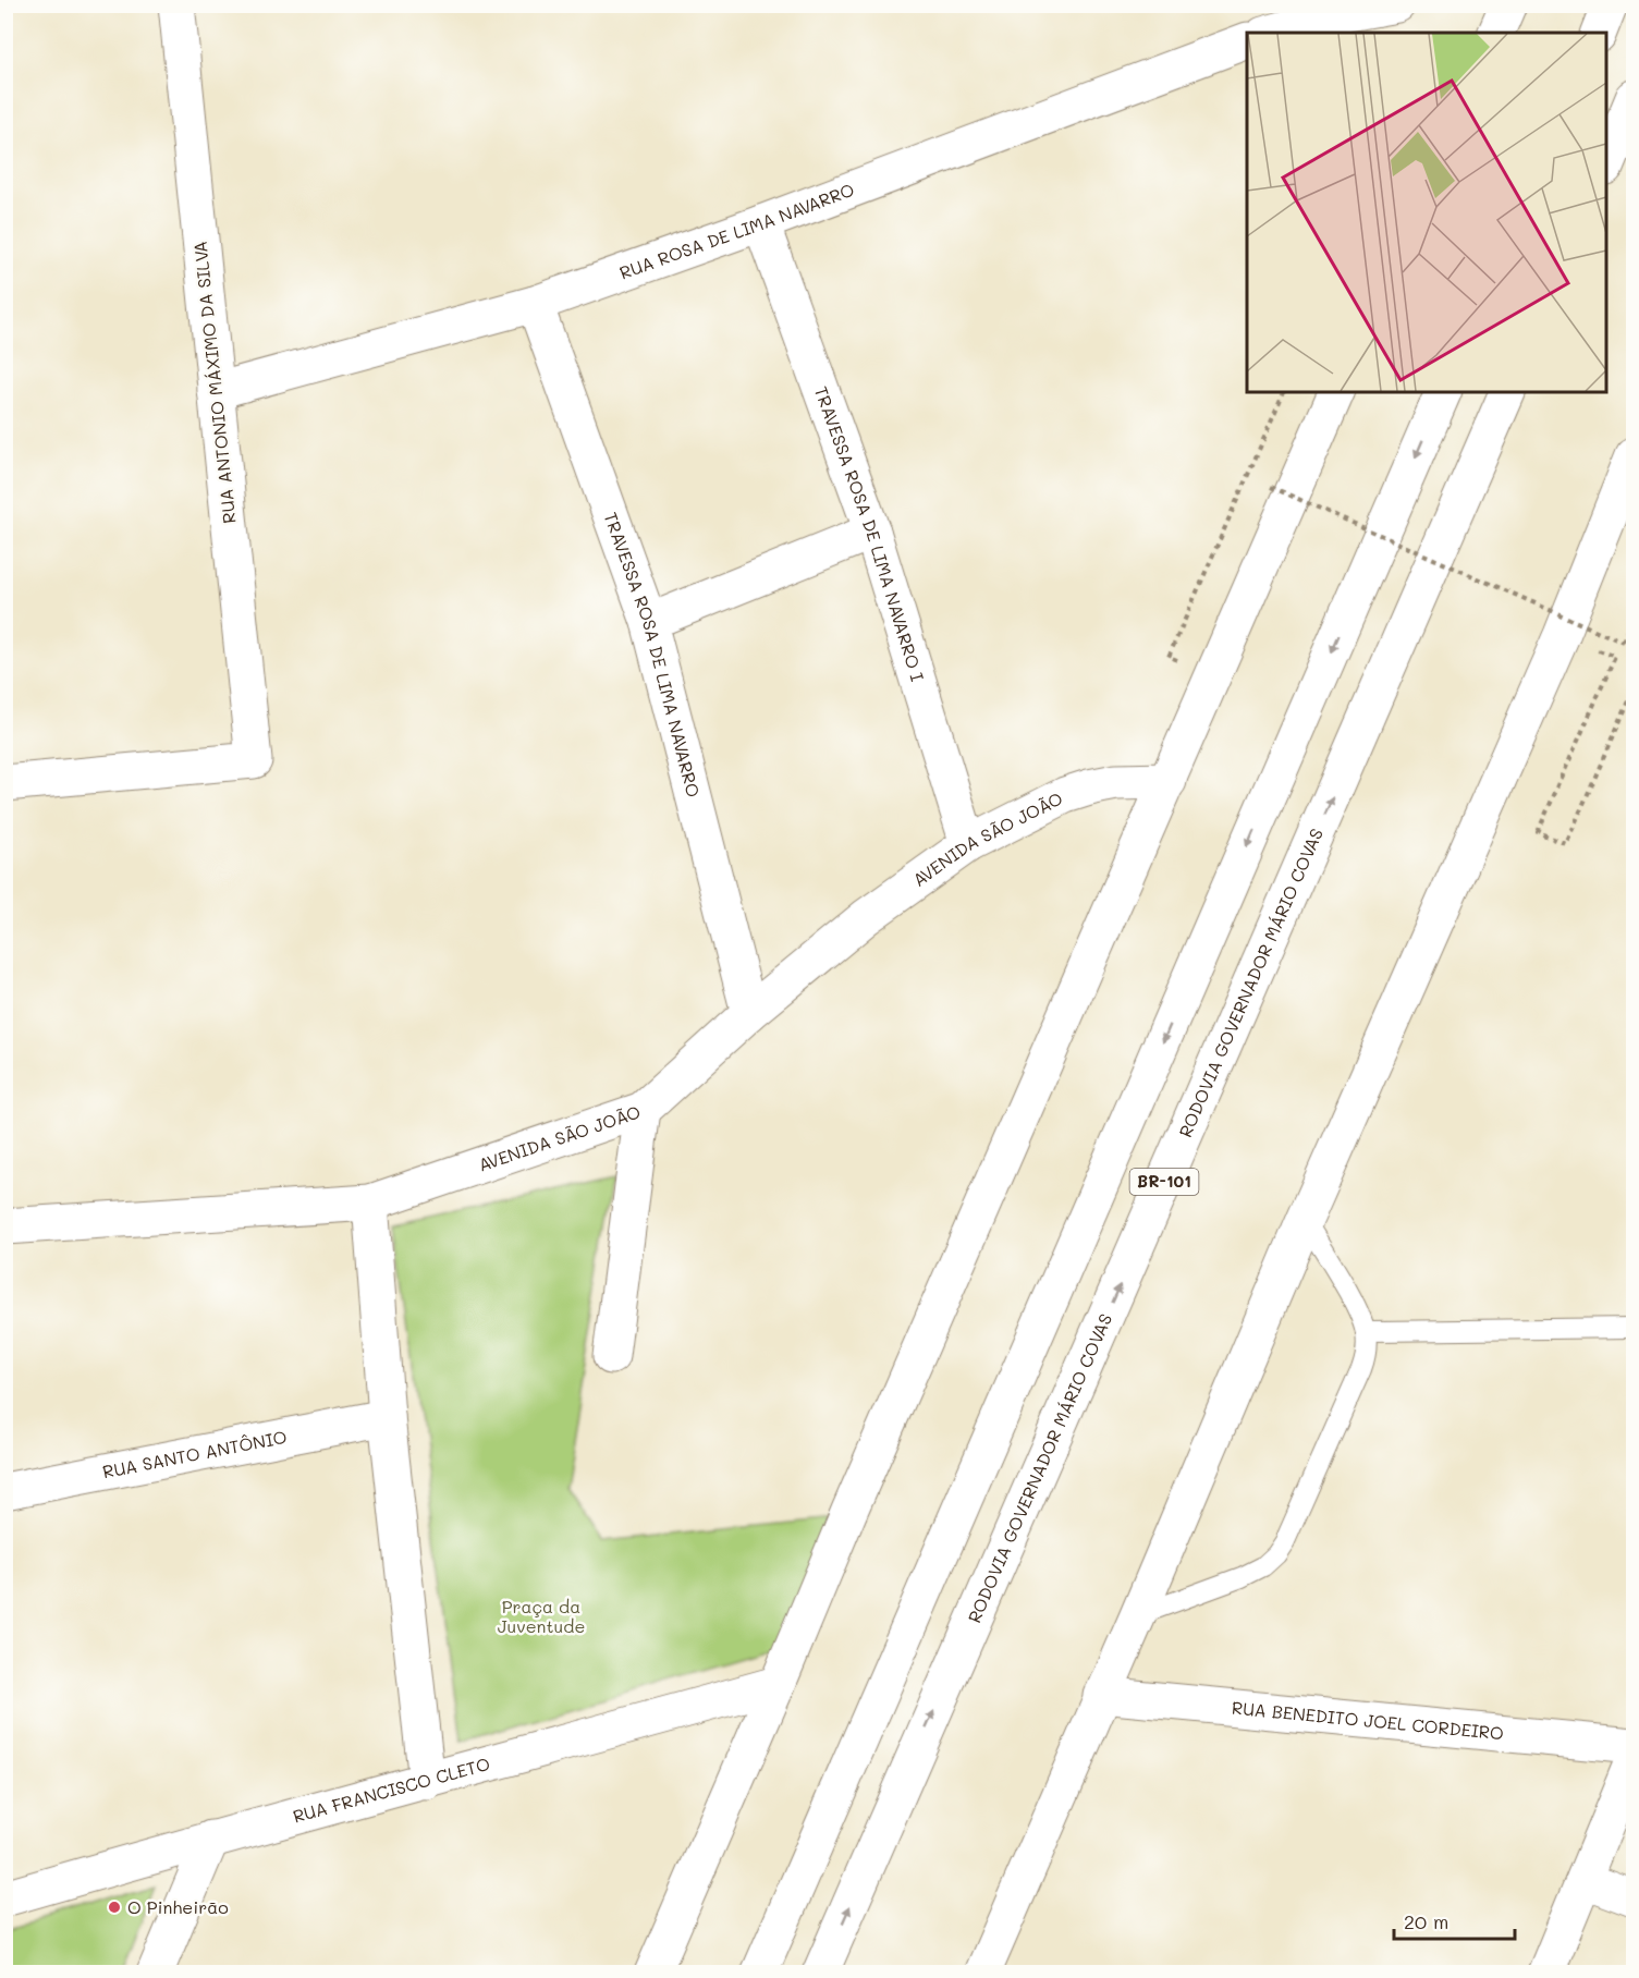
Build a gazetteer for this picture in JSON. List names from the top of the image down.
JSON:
{
  "streets": {
    "main road": [
      "RUA ROSA DE LIMA NAVARRO",
      "RUA ANTONIO MÁXIMO DA SILVA",
      "TRAVESSA ROSA DE LIMA NAVARRO I",
      "TRAVESSA ROSA DE LIMA NAVARRO",
      "AVENIDA SÃO JOÃO",
      "RODOVIA GOVERNADOR MÁRIO COVAS",
      "BR-101",
      "RUA SANTO ANTÔNIO",
      "RUA BENEDITO JOEL CORDEIRO",
      "RUA FRANCISCO CLETO"
    ]
  },
  "crossings": [
    ["RUA ROSA DE LIMA NAVARRO", "RUA ANTONIO MÁXIMO DA SILVA"],
    ["RUA ROSA DE LIMA NAVARRO", "TRAVESSA ROSA DE LIMA NAVARRO I"],
    ["RUA ROSA DE LIMA NAVARRO", "TRAVESSA ROSA DE LIMA NAVARRO"],
    ["TRAVESSA ROSA DE LIMA NAVARRO I", "AVENIDA SÃO JOÃO"],
    ["TRAVESSA ROSA DE LIMA NAVARRO", "AVENIDA SÃO JOÃO"]
  ],
  "parks": ["Praça da Juventude"],
  "places": ["O Pinheirão"],
  "scale_bar": "20 m"
}
